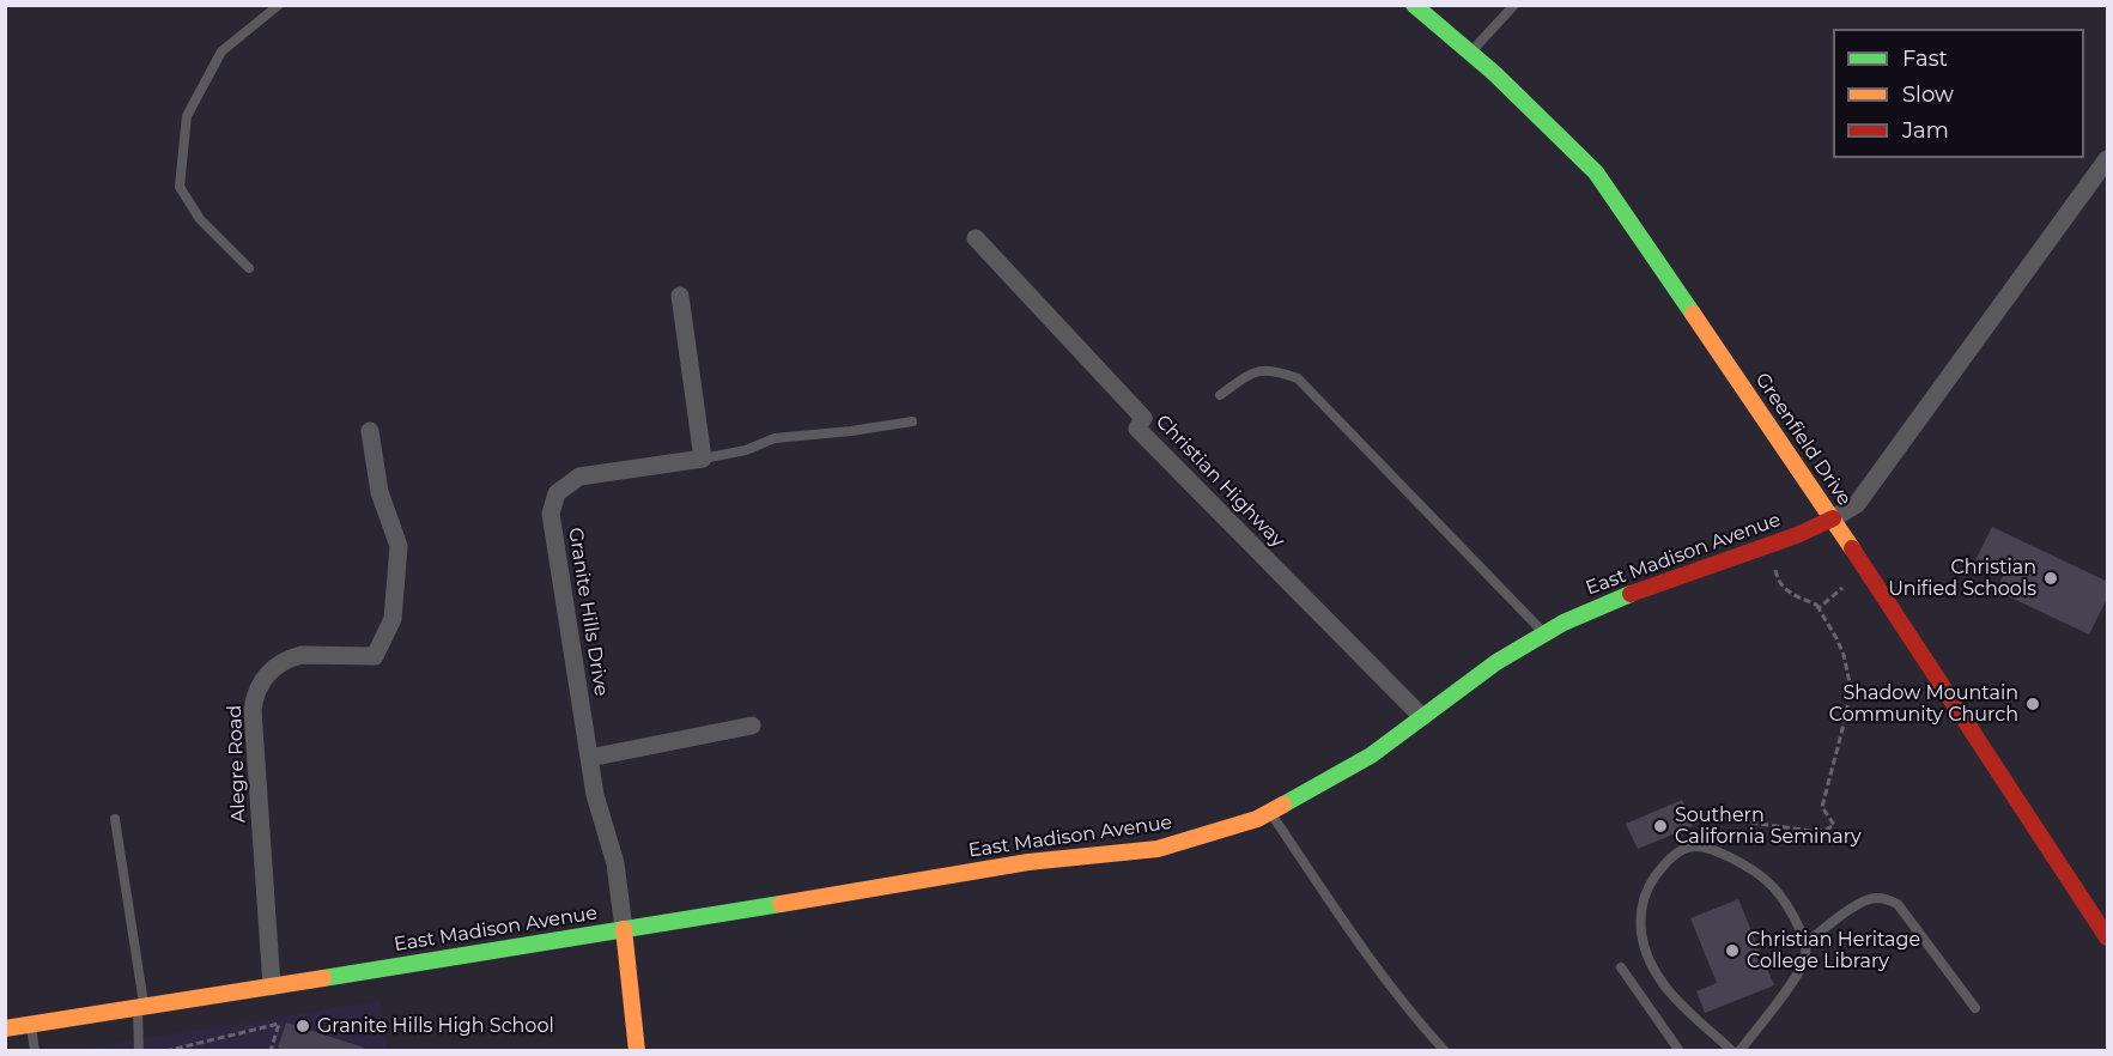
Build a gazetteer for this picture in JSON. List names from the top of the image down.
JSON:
{
  "streets": {
    "street": [
      "Greenfield Drive",
      "Christian Highway",
      "East Madison Avenue",
      "Granite Hills Drive",
      "Alegre Road"
    ]
  },
  "crossings": [
    ["Greenfield Drive", "East Madison Avenue"],
    ["Christian Highway", "East Madison Avenue"],
    ["East Madison Avenue", "Granite Hills Drive"],
    ["East Madison Avenue", "Alegre Road"]
  ],
  "places": [
    "Christian Unified Schools",
    "Shadow Mountain Community Church",
    "Southern California Seminary",
    "Christian Heritage College Library",
    "Granite Hills High School"
  ],
  "legend": ["Fast", "Slow", "Jam"]
}
